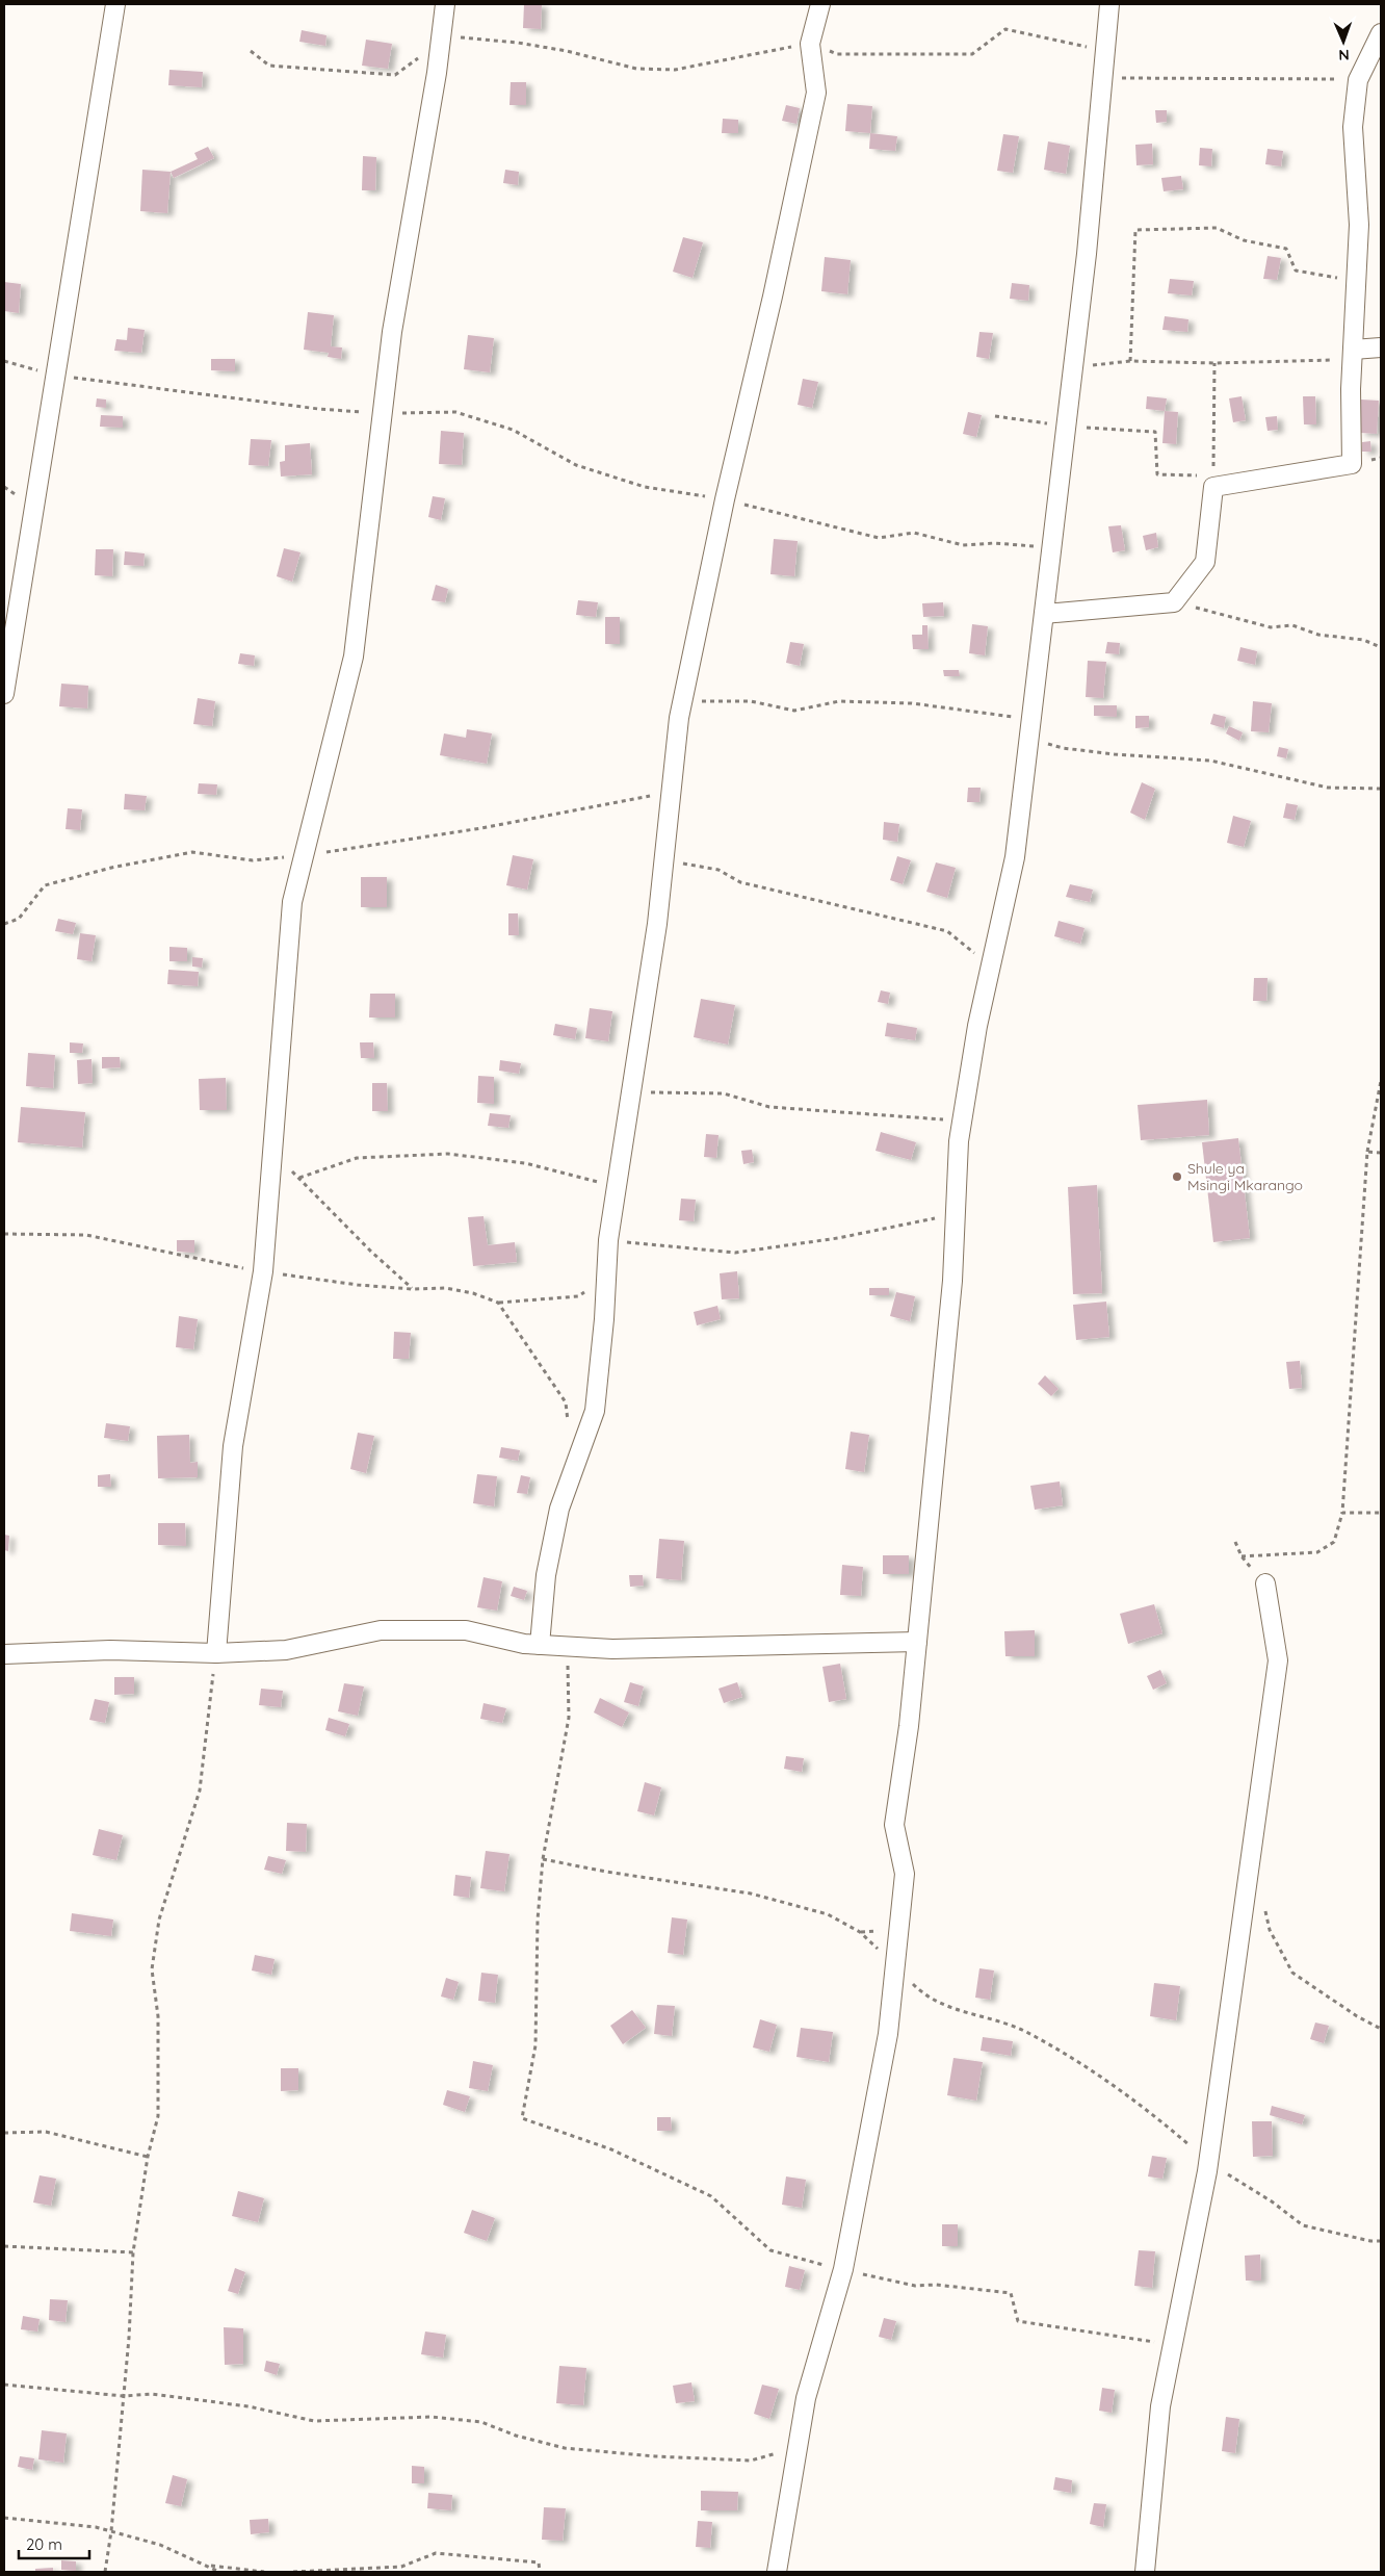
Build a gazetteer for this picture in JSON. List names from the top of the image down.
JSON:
{
  "places": ["Shule ya Msingi Mkarango"],
  "scale_bar": "20 m",
  "north": "bottom"
}
